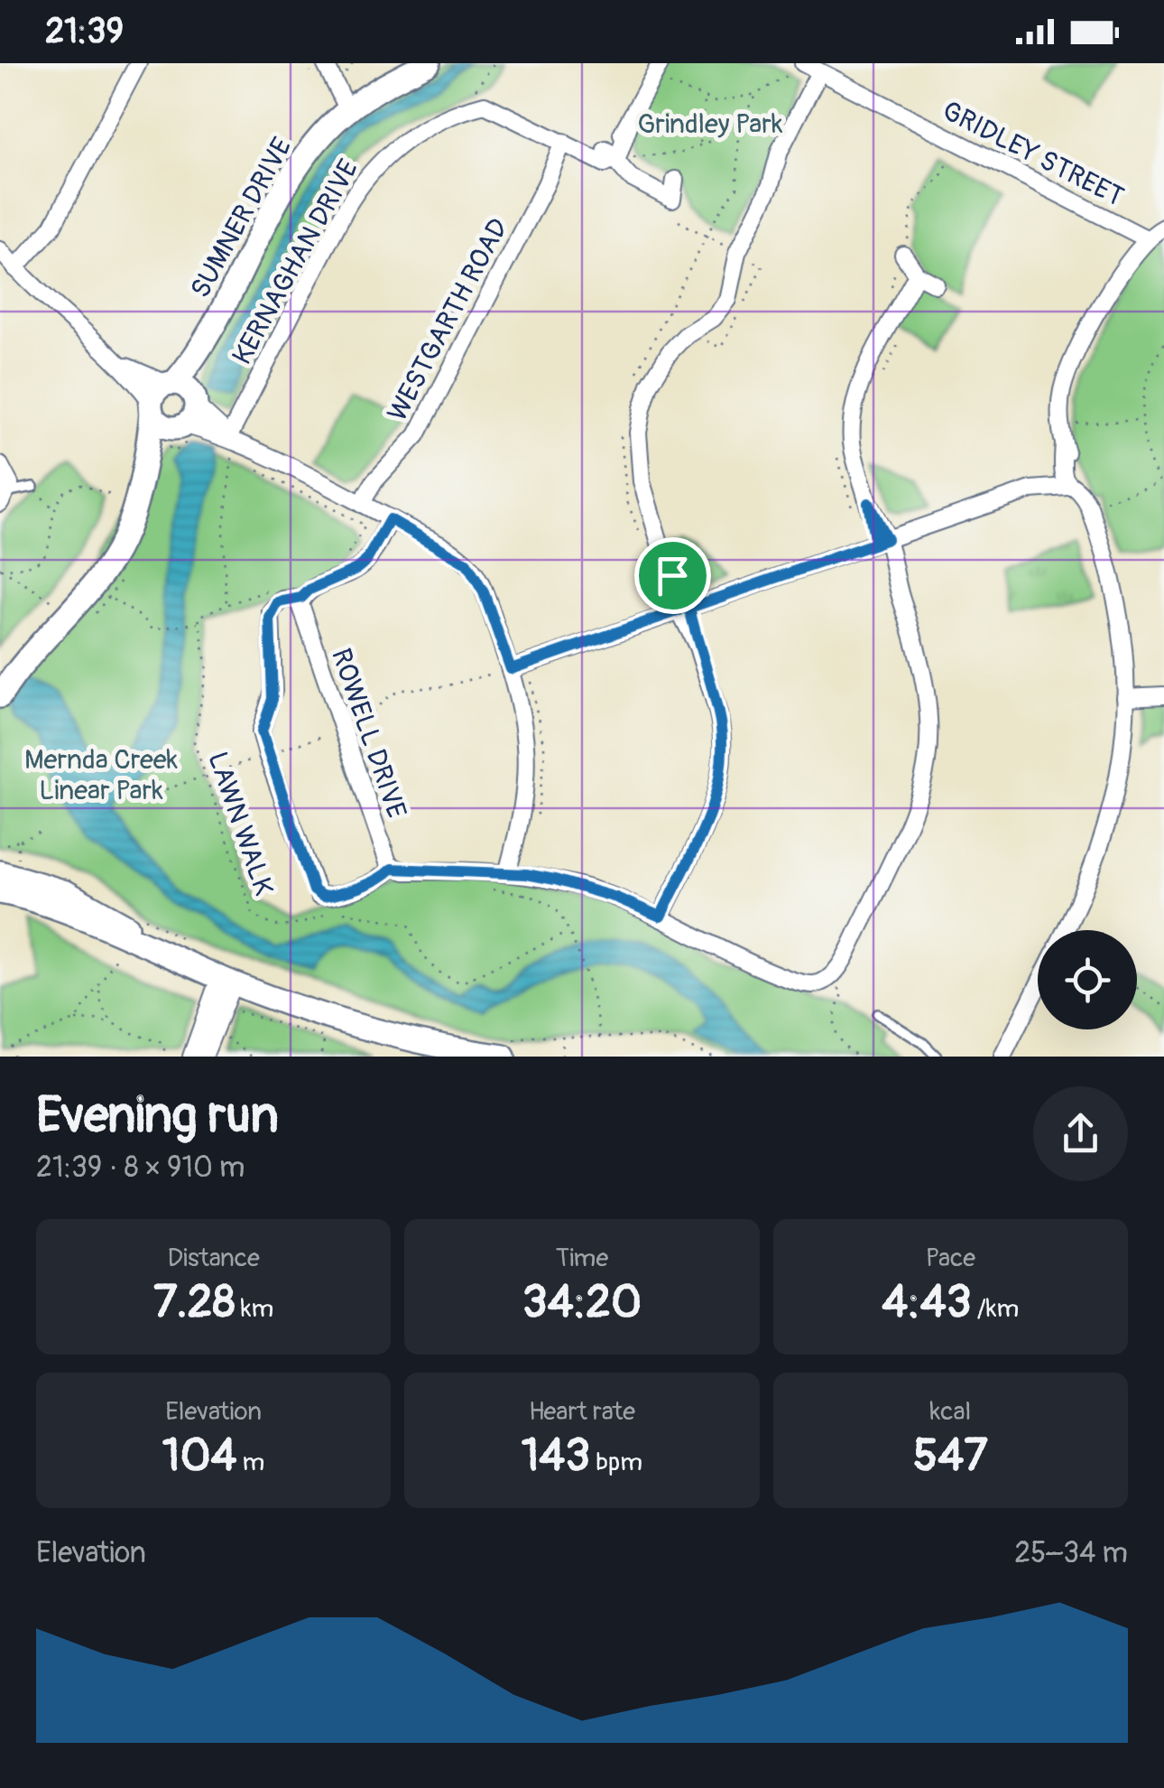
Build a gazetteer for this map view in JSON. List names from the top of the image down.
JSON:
{
  "streets": {
    "street": [
      "GRIDLEY STREET",
      "SUMNER DRIVE",
      "KERNAGHAN DRIVE",
      "WESTGARTH ROAD",
      "ROWELL DRIVE"
    ],
    "path": ["LAWN WALK"]
  },
  "crossings": [
    ["KERNAGHAN DRIVE", "WESTGARTH ROAD"]
  ],
  "parks": ["Grindley Park", "Mernda Creek Linear Park"],
  "page": {
    "status": "21:39",
    "heading": ["Evening run", "21:39 · 8 × 910 m"],
    "stats": [
      ["Distance", "7.28 km"],
      ["Time", "34:20"],
      ["Pace", "4:43 /km"],
      ["Elevation", "104 m"],
      ["Heart rate", "143 bpm"],
      ["kcal", "547"]
    ],
    "chart": ["Elevation", "25–34 m"]
  }
}
